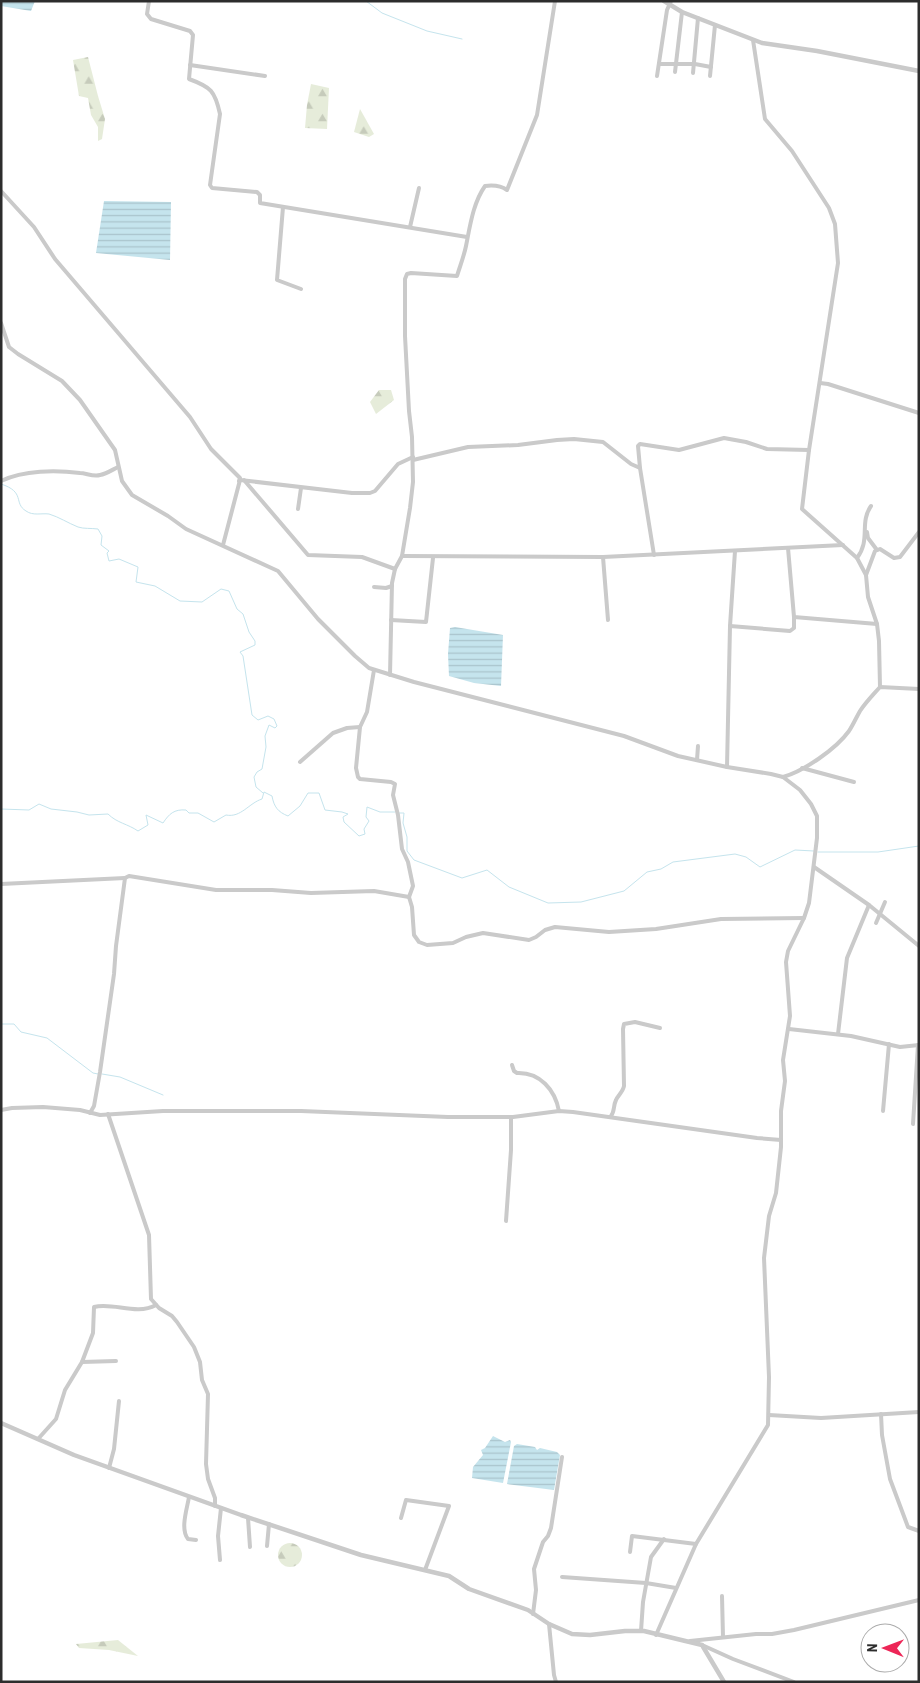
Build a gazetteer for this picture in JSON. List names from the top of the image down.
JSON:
{
  "north": "left"
}
